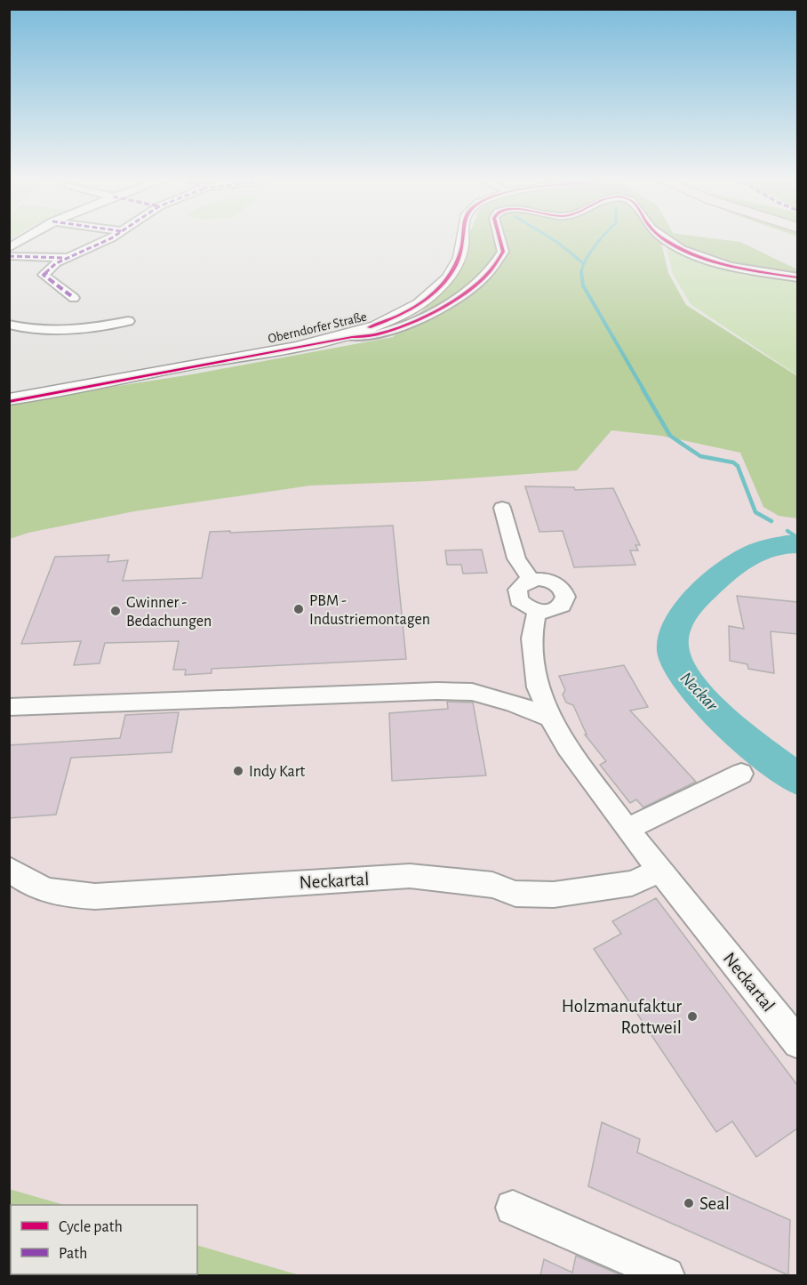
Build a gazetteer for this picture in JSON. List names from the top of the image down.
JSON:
{
  "streets": {
    "street": ["Oberndorfer Straße", "Neckartal"]
  },
  "water": ["Neckar"],
  "places": [
    "PBM - Industriemontagen",
    "Gwinner - Bedachungen",
    "Indy Kart",
    "Holzmanufaktur Rottweil",
    "Seal"
  ],
  "legend": ["Cycle path", "Path"]
}
